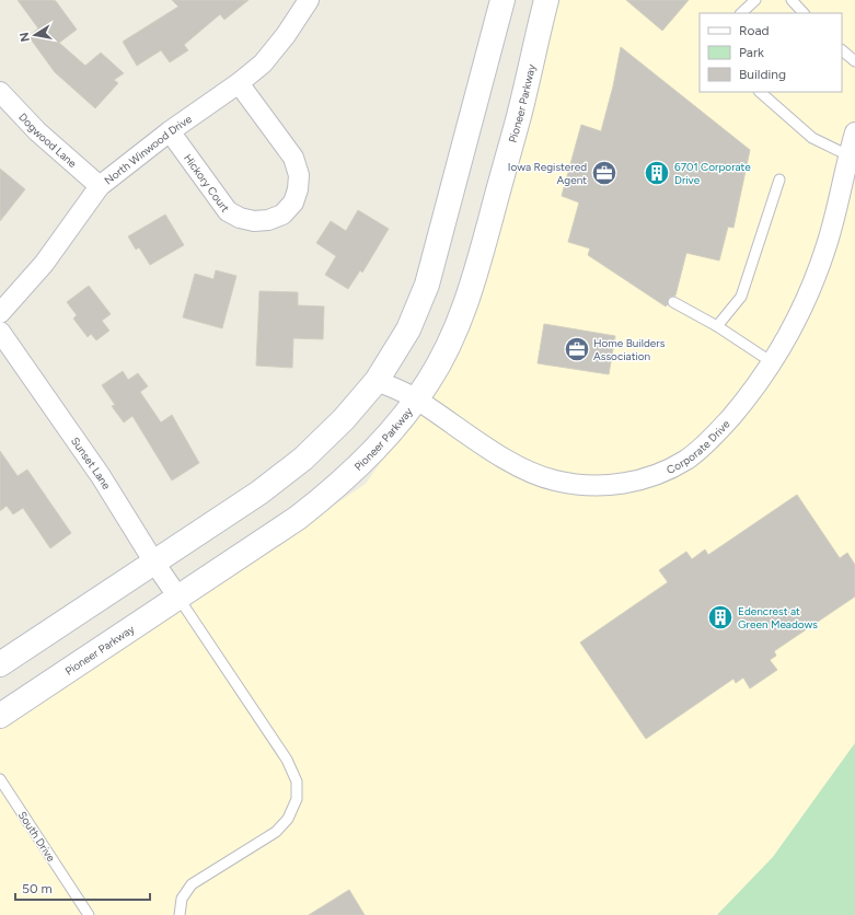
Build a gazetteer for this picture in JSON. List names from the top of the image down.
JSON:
{
  "streets": {
    "street": [
      "Pioneer Parkway",
      "Dogwood Lane",
      "North Winwood Drive",
      "Hickory Court",
      "Corporate Drive",
      "Sunset Lane"
    ],
    "lane": ["South Drive"]
  },
  "crossings": [
    ["Pioneer Parkway", "Corporate Drive"],
    ["Pioneer Parkway", "Sunset Lane"],
    ["Dogwood Lane", "North Winwood Drive"],
    ["North Winwood Drive", "Hickory Court"]
  ],
  "places": {
    "office": ["Iowa Registered Agent", "Home Builders Association"],
    "building": ["6701 Corporate Drive", "Edencrest at Green Meadows"]
  },
  "legend": ["Road", "Park", "Building"],
  "scale_bar": "50 m",
  "north": "left"
}
